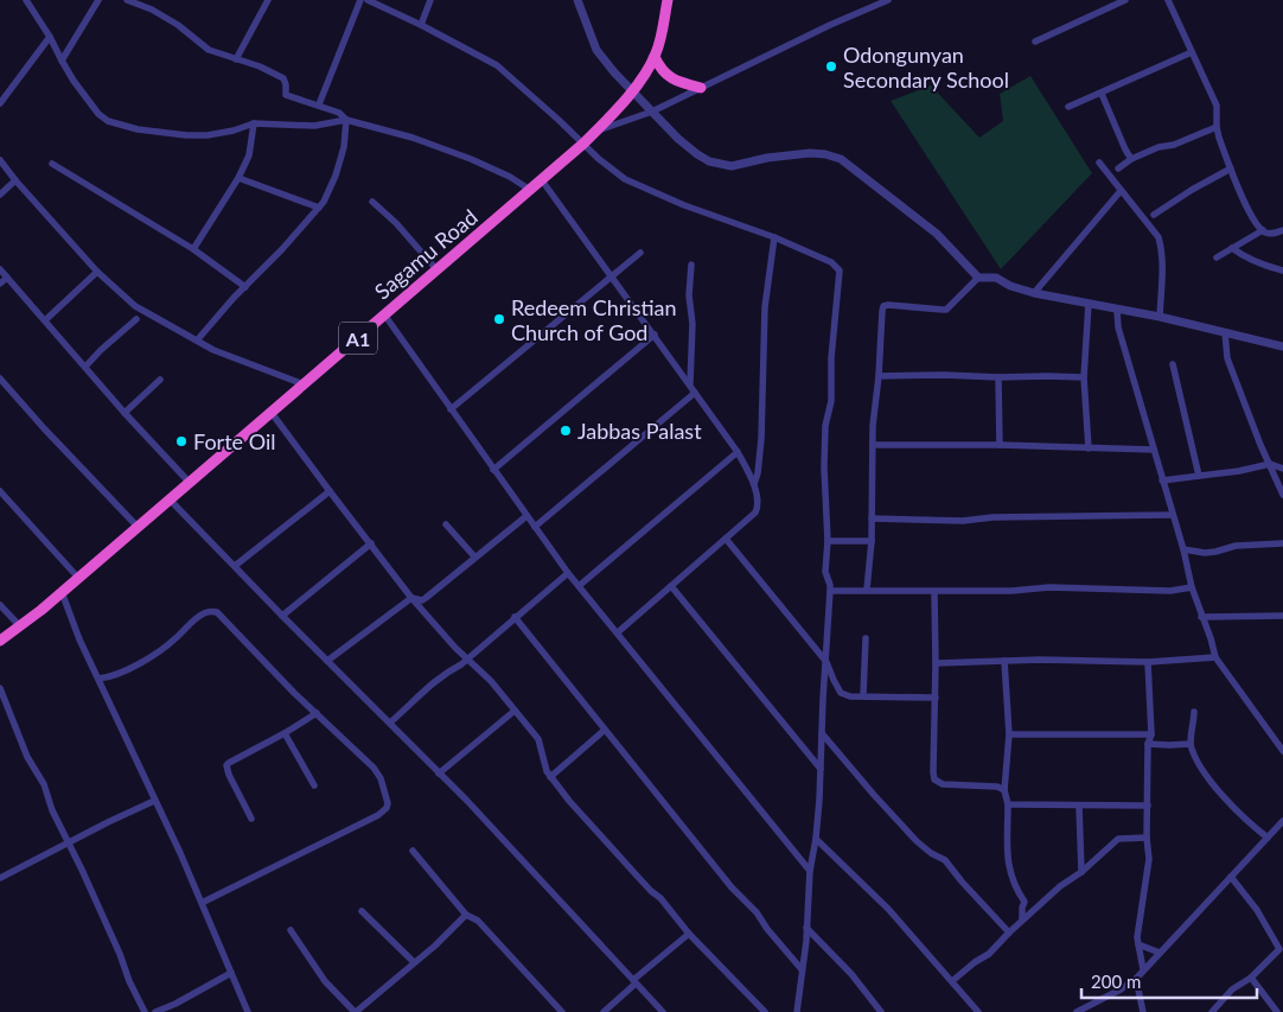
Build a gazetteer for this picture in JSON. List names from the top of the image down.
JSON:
{
  "streets": {
    "highway": ["Sagamu Road", "A1"]
  },
  "places": [
    "Odongunyan Secondary School",
    "Redeem Christian Church of God",
    "Jabbas Palast",
    "Forte Oil"
  ],
  "scale_bar": "200 m"
}
